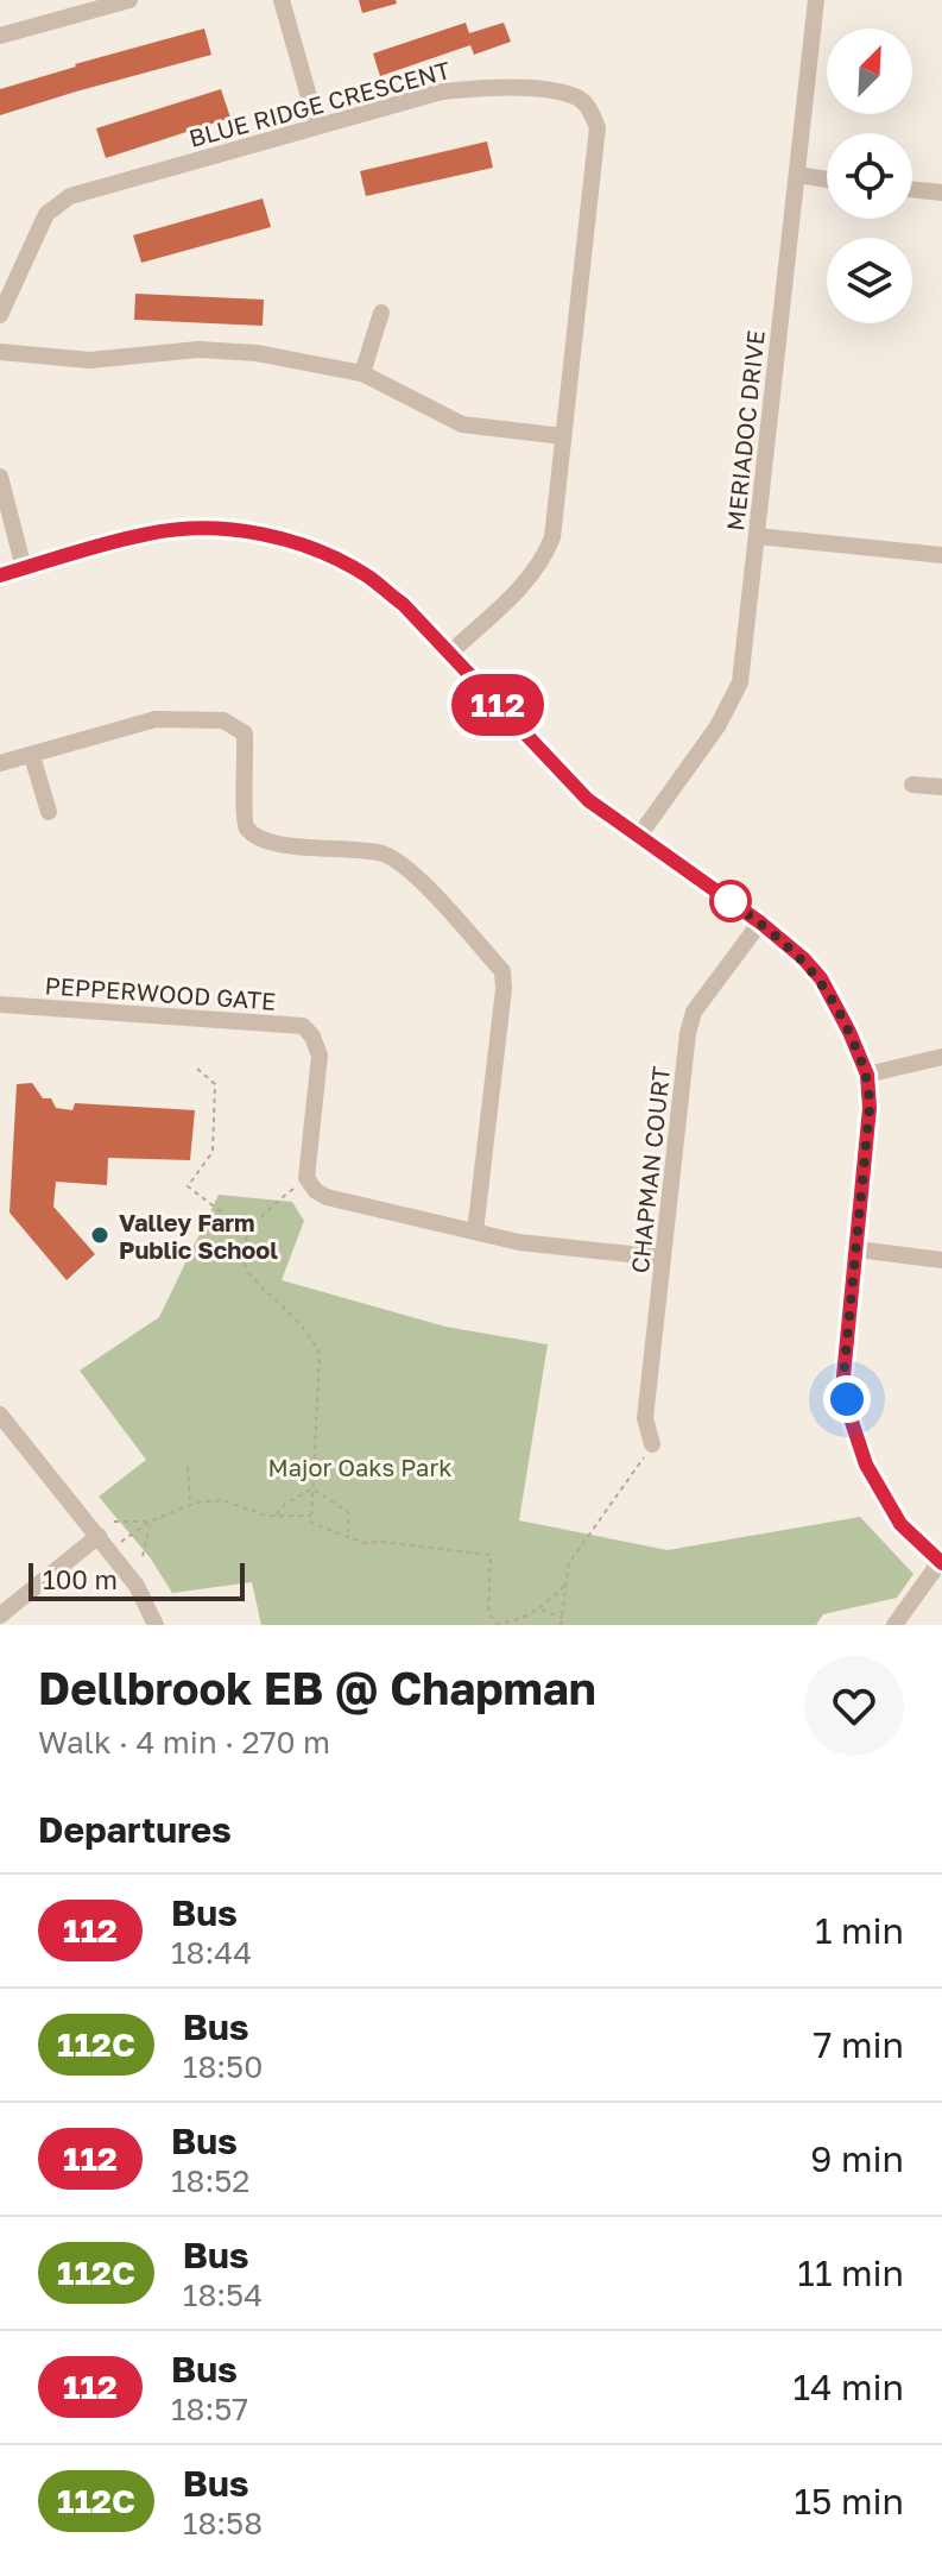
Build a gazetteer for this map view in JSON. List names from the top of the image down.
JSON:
{
  "streets": {
    "street": [
      "BLUE RIDGE CRESCENT",
      "MERIADOC DRIVE",
      "PEPPERWOOD GATE",
      "CHAPMAN COURT"
    ]
  },
  "parks": ["Major Oaks Park"],
  "places": ["Valley Farm Public School"],
  "lines": ["bus line 112"],
  "scale_bar": "100 m",
  "north": "top right",
  "page": {
    "on_map": "112",
    "scale": "100 m",
    "heading": [
      ["Dellbrook EB @ Chapman", "Walk · 4 min · 270 m"],
      "Departures"
    ],
    "list": [
      {
        "mark": "112",
        "name": "Bus",
        "note": "18:44",
        "value": "1 min"
      },
      {
        "mark": "112C",
        "name": "Bus",
        "note": "18:50",
        "value": "7 min"
      },
      {
        "mark": "112",
        "name": "Bus",
        "note": "18:52",
        "value": "9 min"
      },
      {
        "mark": "112C",
        "name": "Bus",
        "note": "18:54",
        "value": "11 min"
      },
      {
        "mark": "112",
        "name": "Bus",
        "note": "18:57",
        "value": "14 min"
      },
      {
        "mark": "112C",
        "name": "Bus",
        "note": "18:58",
        "value": "15 min"
      }
    ]
  }
}
